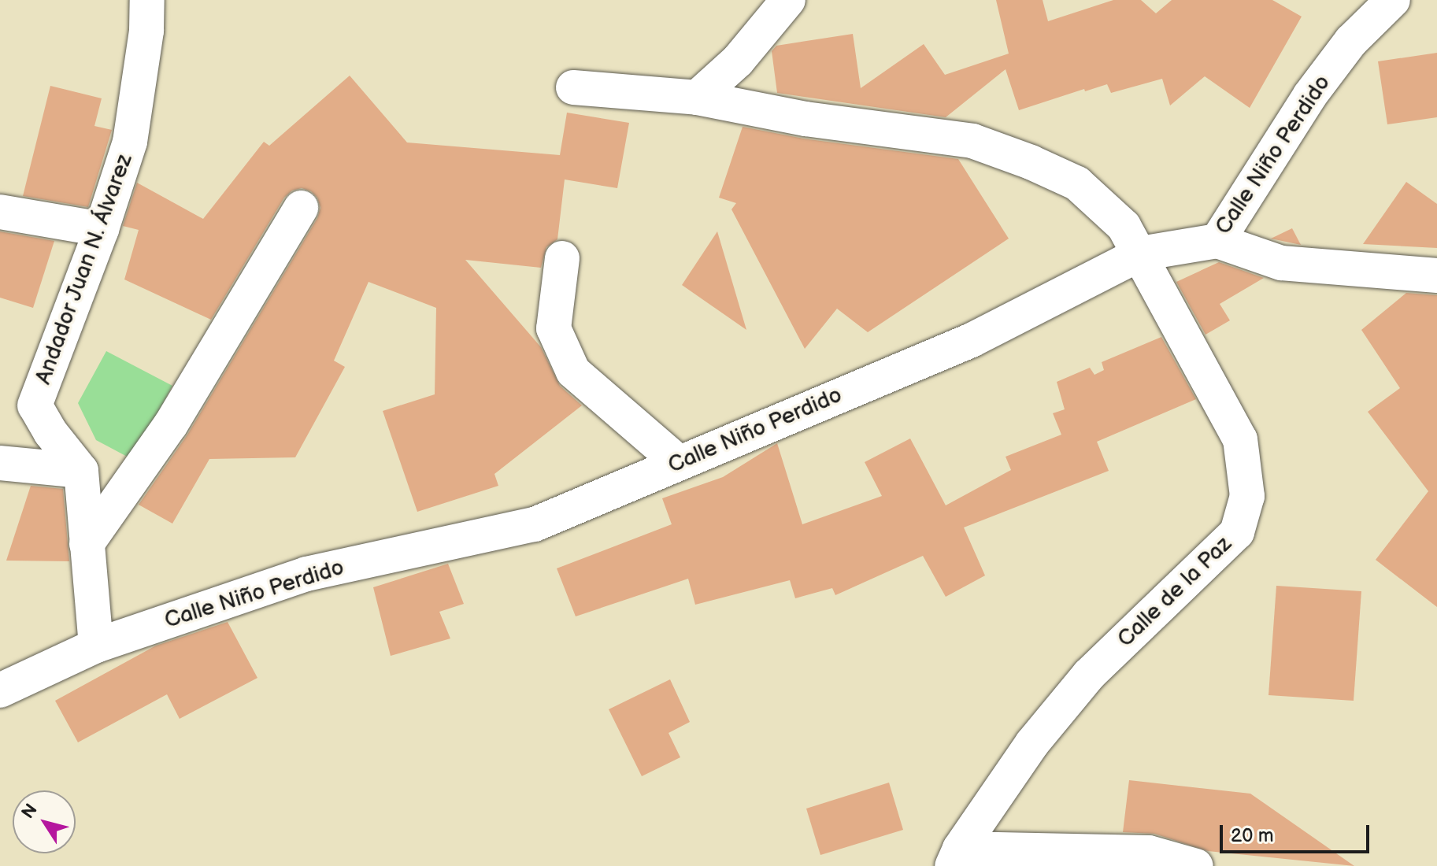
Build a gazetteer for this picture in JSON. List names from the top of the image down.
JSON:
{
  "streets": {
    "street": ["Calle Niño Perdido", "Andador Juan N. Álvarez", "Calle de la Paz"]
  },
  "crossings": [
    ["Calle Niño Perdido", "Calle de la Paz"]
  ],
  "scale_bar": "20 m",
  "north": "top left"
}
